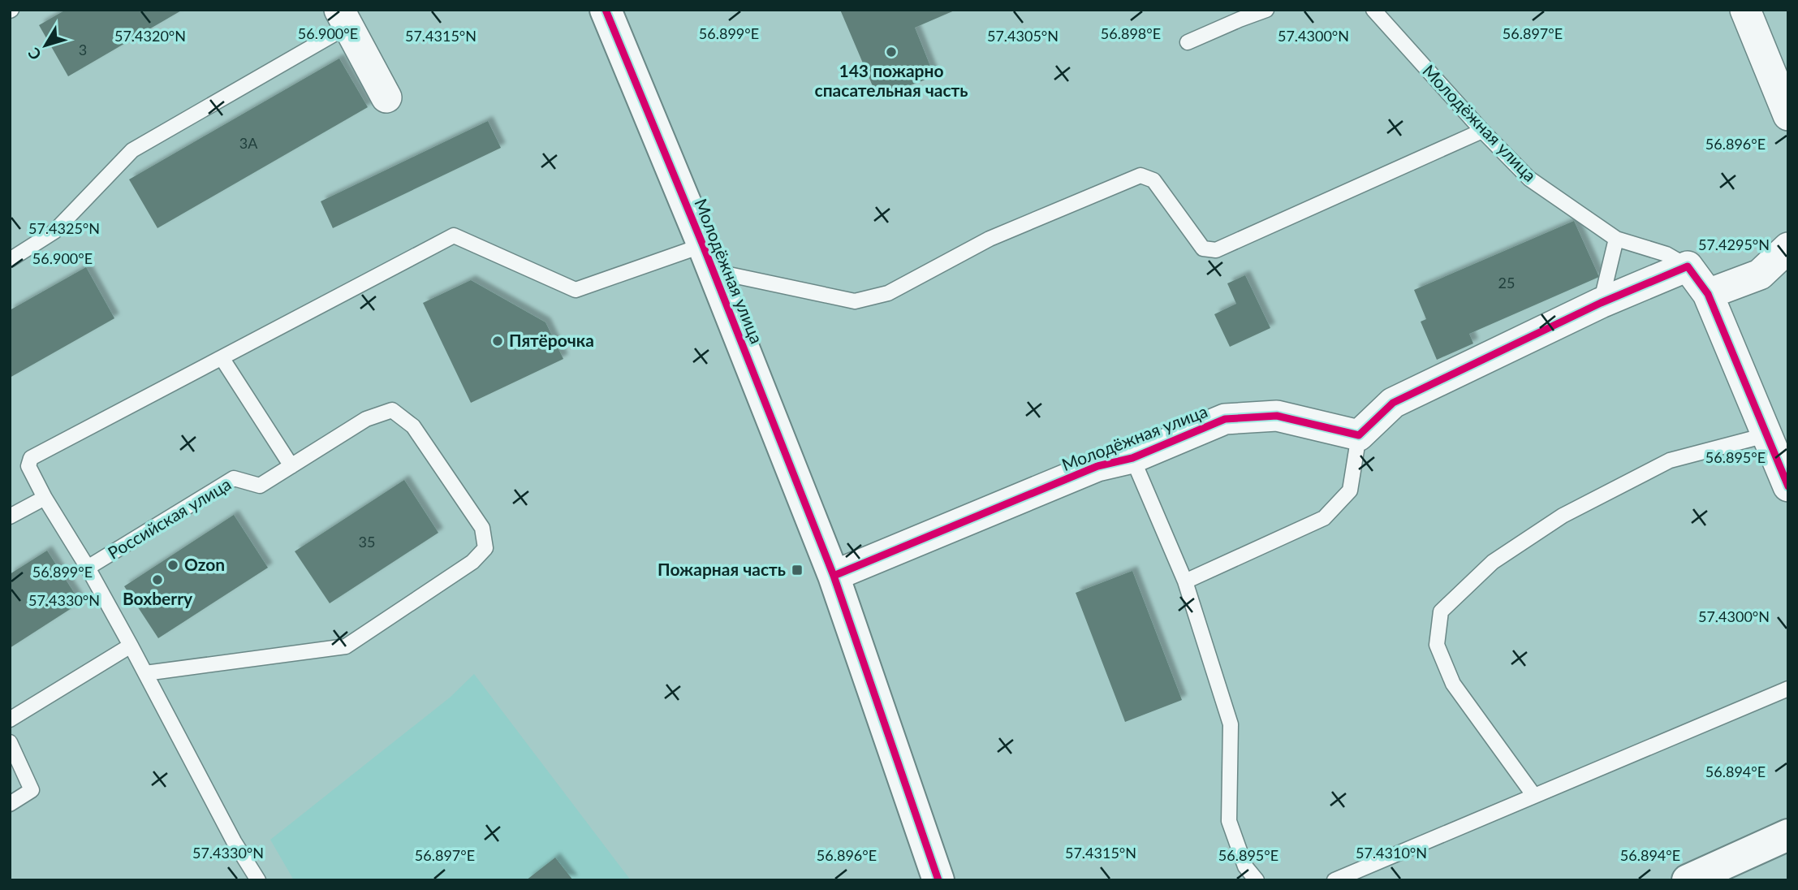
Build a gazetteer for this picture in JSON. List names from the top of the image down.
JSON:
{
  "streets": {
    "street": ["Молодёжная улица"],
    "lane": ["Российская улица"]
  },
  "crossings": [
    ["Молодёжная улица", "Российская улица"]
  ],
  "places": {
    "other": [
      "143 пожарно спасательная часть",
      "Пятёрочка",
      "Ozon",
      "Boxberry"
    ],
    "transit": ["Пожарная часть"]
  },
  "house_numbers": [
    "3",
    "3А",
    "25",
    "35"
  ],
  "north": "bottom left",
  "coordinates": [
    "56.900°E",
    "56.899°E",
    "56.898°E",
    "56.897°E",
    "57.4320°N",
    "57.4315°N",
    "57.4305°N",
    "57.4300°N",
    "56.896°E",
    "57.4325°N",
    "57.4295°N",
    "56.895°E",
    "57.4330°N",
    "56.894°E",
    "57.4310°N"
  ]
}
